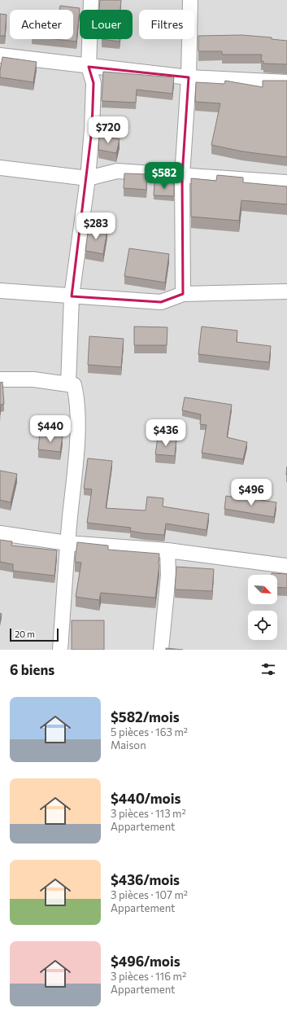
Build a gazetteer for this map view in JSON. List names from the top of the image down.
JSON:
{
  "scale_bar": "20 m",
  "north": "bottom right",
  "page": {
    "chip": ["Acheter", "Louer", "Filtres"],
    "price": [
      "$720",
      "$582",
      "$283",
      "$440",
      "$436",
      "$496"
    ],
    "scale": "20 m",
    "heading": "6 biens",
    "list": [
      {
        "name": "$582/mois",
        "note": "5 pièces · 163 m² · Maison"
      },
      {
        "name": "$440/mois",
        "note": "3 pièces · 113 m² · Appartement"
      },
      {
        "name": "$436/mois",
        "note": "3 pièces · 107 m² · Appartement"
      },
      {
        "name": "$496/mois",
        "note": "3 pièces · 116 m² · Appartement"
      }
    ]
  }
}
